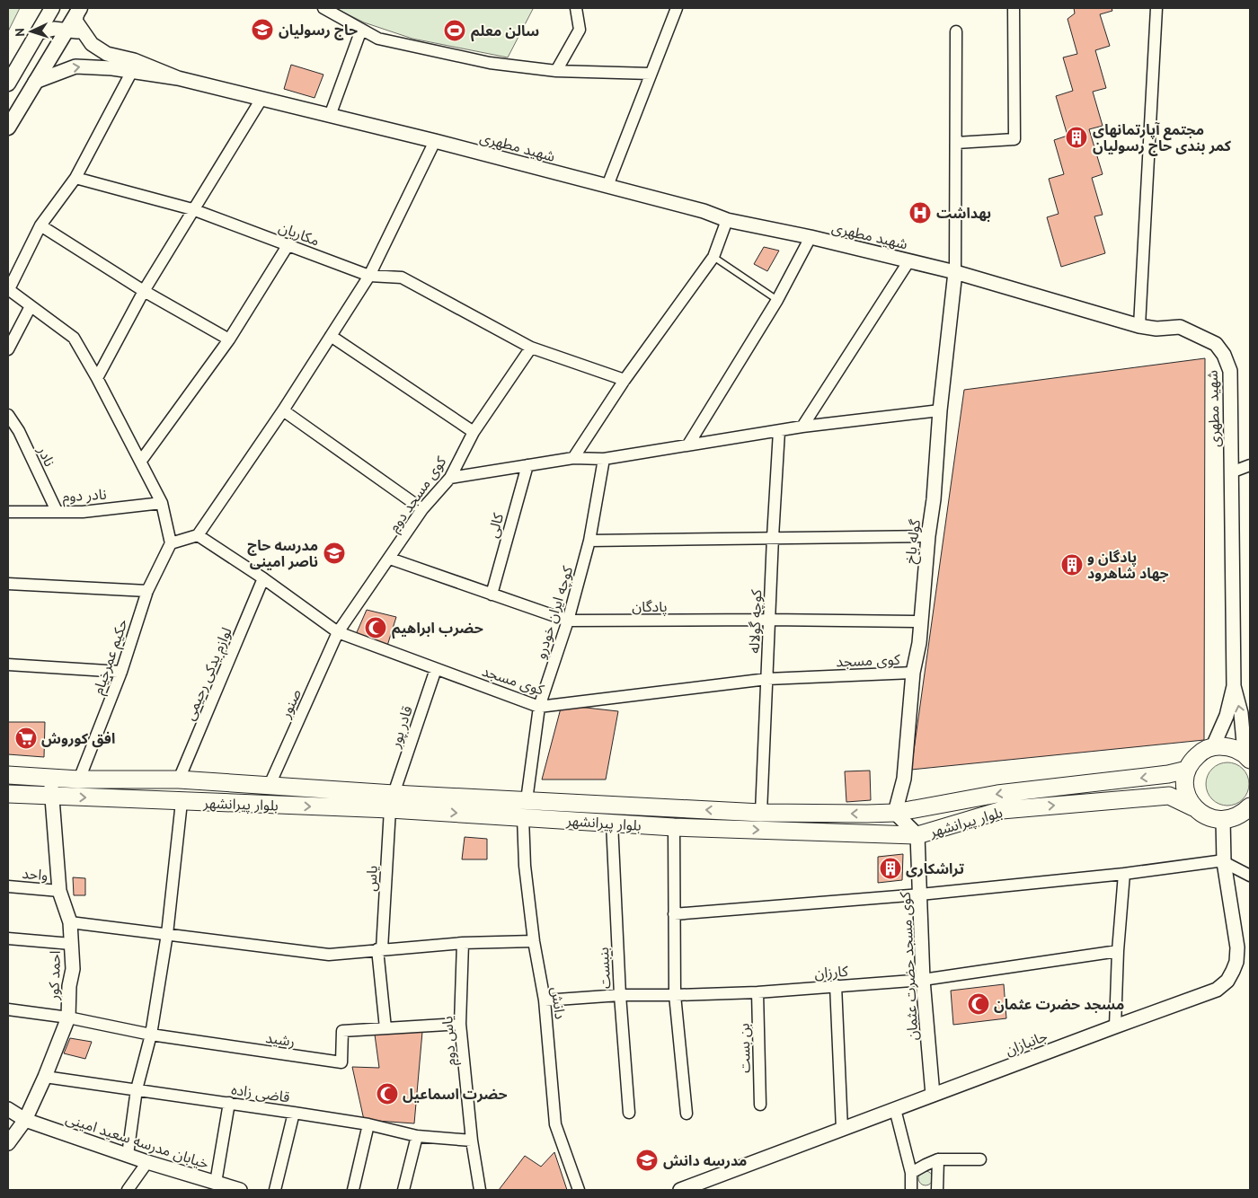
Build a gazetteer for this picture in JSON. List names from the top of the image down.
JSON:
{
  "streets": {
    "main road": ["بلوار پیرانشهر"],
    "street": [
      "شهید مطهری",
      "مکاریان",
      "نادر",
      "کوی مسجد دوم",
      "نادر دوم",
      "کالی",
      "گوله باخ",
      "پادگان",
      "کوچه ایران خودرو",
      "کوچه گولاله",
      "حکیم عمرخیام",
      "کوی مسجد",
      "لوازم یدکی رحیمی",
      "صنور",
      "قادر پور",
      "واحد",
      "یاس",
      "کوی مسجد حضرت عثمان",
      "بنبست",
      "کارزان",
      "احمد کور",
      "دانش",
      "رشید",
      "یاس دوم",
      "جانبازان",
      "بن بست",
      "قاضی زاده",
      "خیابان مدرسه سعید امینی"
    ]
  },
  "crossings": [
    ["شهید مطهری", "گوله باخ"],
    ["مکاریان", "کوی مسجد دوم"],
    ["نادر", "نادر دوم"],
    ["کوی مسجد دوم", "پادگان"],
    ["کوی مسجد دوم", "کوی مسجد"],
    ["کوی مسجد دوم", "صنور"],
    ["کالی", "پادگان"],
    ["گوله باخ", "پادگان"],
    ["گوله باخ", "کوی مسجد"],
    ["گوله باخ", "بلوار پیرانشهر"],
    ["پادگان", "کوچه ایران خودرو"],
    ["پادگان", "کوچه گولاله"],
    ["کوچه ایران خودرو", "کوی مسجد"],
    ["کوچه ایران خودرو", "بلوار پیرانشهر"],
    ["کوچه گولاله", "کوی مسجد"],
    ["کوچه گولاله", "بلوار پیرانشهر"],
    ["حکیم عمرخیام", "بلوار پیرانشهر"],
    ["کوی مسجد", "لوازم یدکی رحیمی"],
    ["کوی مسجد", "صنور"],
    ["کوی مسجد", "قادر پور"],
    ["لوازم یدکی رحیمی", "بلوار پیرانشهر"],
    ["صنور", "بلوار پیرانشهر"],
    ["قادر پور", "بلوار پیرانشهر"],
    ["قادر پور", "یاس"],
    ["بلوار پیرانشهر", "یاس"],
    ["بلوار پیرانشهر", "کوی مسجد حضرت عثمان"],
    ["بلوار پیرانشهر", "بنبست"],
    ["بلوار پیرانشهر", "احمد کور"],
    ["بلوار پیرانشهر", "دانش"],
    ["بلوار پیرانشهر", "جانبازان"],
    ["واحد", "احمد کور"],
    ["یاس", "رشید"],
    ["کوی مسجد حضرت عثمان", "کارزان"],
    ["کوی مسجد حضرت عثمان", "جانبازان"],
    ["بنبست", "کارزان"],
    ["کارزان", "دانش"],
    ["کارزان", "بن بست"],
    ["احمد کور", "رشید"],
    ["احمد کور", "قاضی زاده"],
    ["احمد کور", "خیابان مدرسه سعید امینی"],
    ["رشید", "یاس دوم"],
    ["یاس دوم", "قاضی زاده"]
  ],
  "places": {
    "school or university": ["حاج رسولیان", "مدرسه حاج ناصر امینی", "مدرسه دانش"],
    "sports": ["سالن معلم"],
    "building": ["مجتمع آپارتمانهای کمر بندی حاج رسولیان", "پادگان و جهاد شاهرود", "تراشکاری"],
    "hospital": ["بهداشت"],
    "mosque": ["حضرب ابراهیم", "مسجد حضرت عثمان", "حضرت اسماعیل"],
    "supermarket": ["افق کوروش"]
  },
  "north": "left"
}
